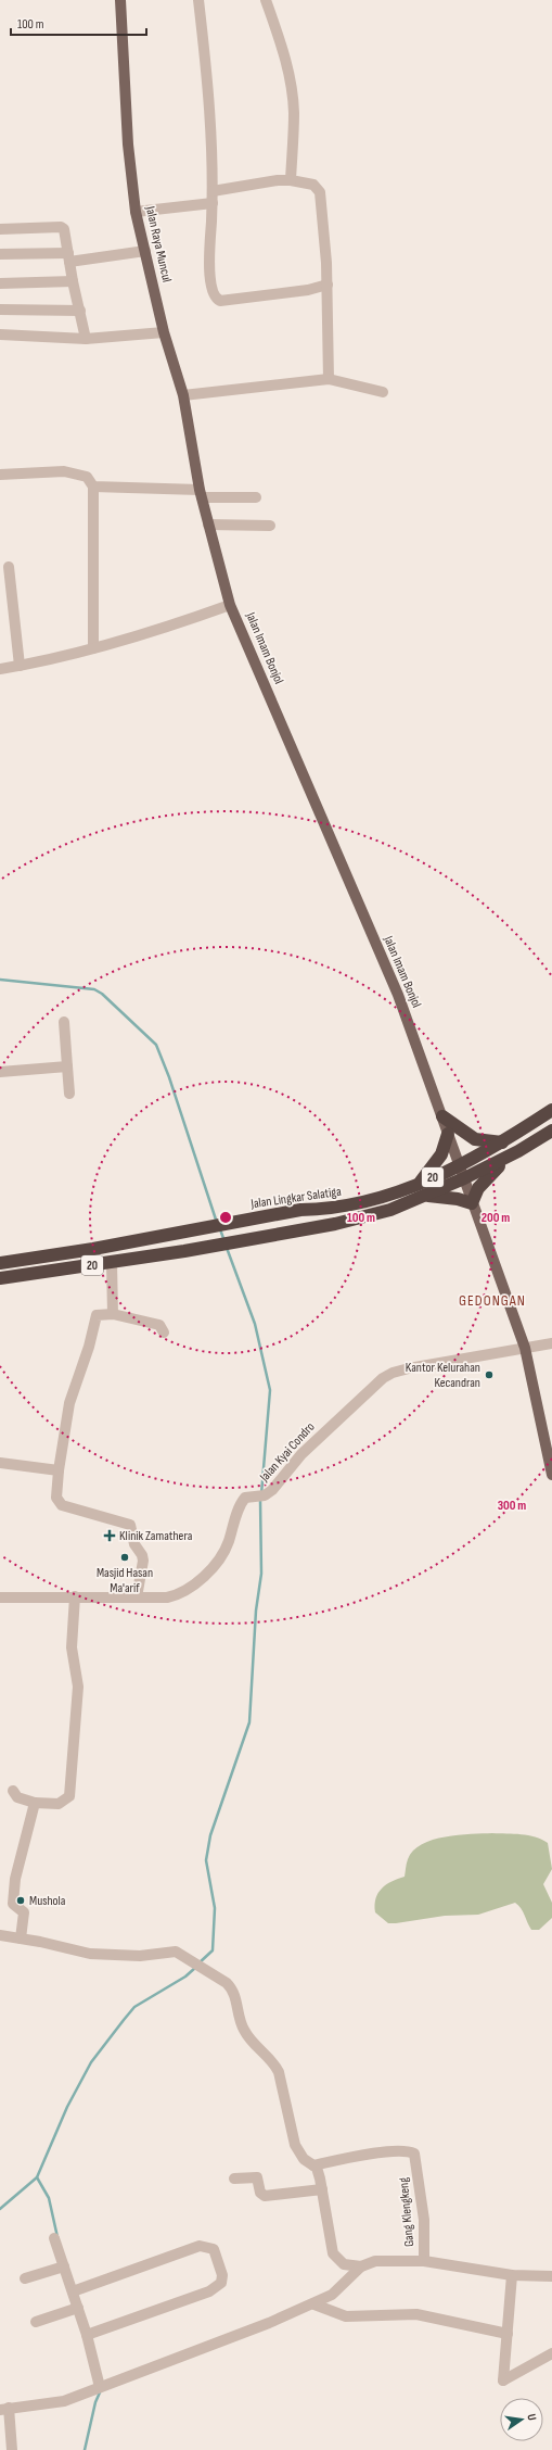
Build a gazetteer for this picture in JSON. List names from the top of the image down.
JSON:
{
  "streets": {
    "highway": ["20", "Jalan Lingkar Salatiga"],
    "main road": ["Jalan Raya Muncul", "Jalan Imam Bonjol"],
    "street": ["Jalan Kyai Condro", "Gang Klengkeng"]
  },
  "crossings": [
    ["Jalan Raya Muncul", "Jalan Imam Bonjol"],
    ["Jalan Imam Bonjol", "Jalan Lingkar Salatiga"],
    ["Jalan Imam Bonjol", "Jalan Kyai Condro"]
  ],
  "districts": ["GEDONGAN"],
  "places": {
    "other": ["Kantor Kelurahan Kecandran", "Masjid Hasan Ma'arif", "Mushola"],
    "health": ["Klinik Zamathera"]
  },
  "scale_bar": "100 m",
  "north": "right",
  "rings": ["100 m", "200 m", "300 m"]
}
